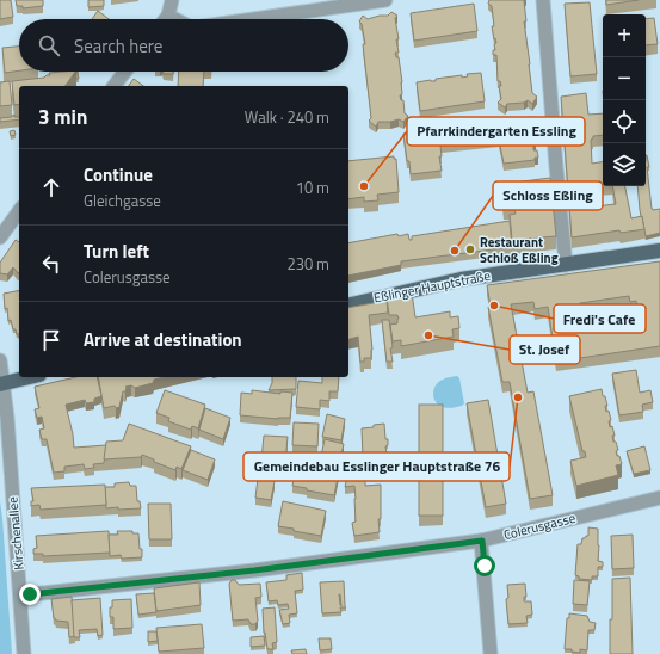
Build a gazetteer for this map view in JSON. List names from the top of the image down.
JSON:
{
  "streets": {
    "main road": ["Eßlinger Hauptstraße"],
    "street": ["Colerusgasse", "Kirschenallee"]
  },
  "crossings": [
    ["Colerusgasse", "Kirschenallee"]
  ],
  "places": [
    "Pfarrkindergarten Essling",
    "Restaurant Schloß Eßling",
    "Schloss Eßling",
    "Fredi's Cafe",
    "St. Josef",
    "Gemeindebau Esslinger Hauptstraße 76"
  ],
  "page": {
    "map_buttons": ["+", "−"],
    "search": "Search here",
    "heading": ["3 min", "Walk · 240 m"],
    "list": [
      ["Continue", "Gleichgasse", "10 m"],
      ["Turn left", "Colerusgasse", "230 m"],
      "Arrive at destination"
    ]
  }
}
